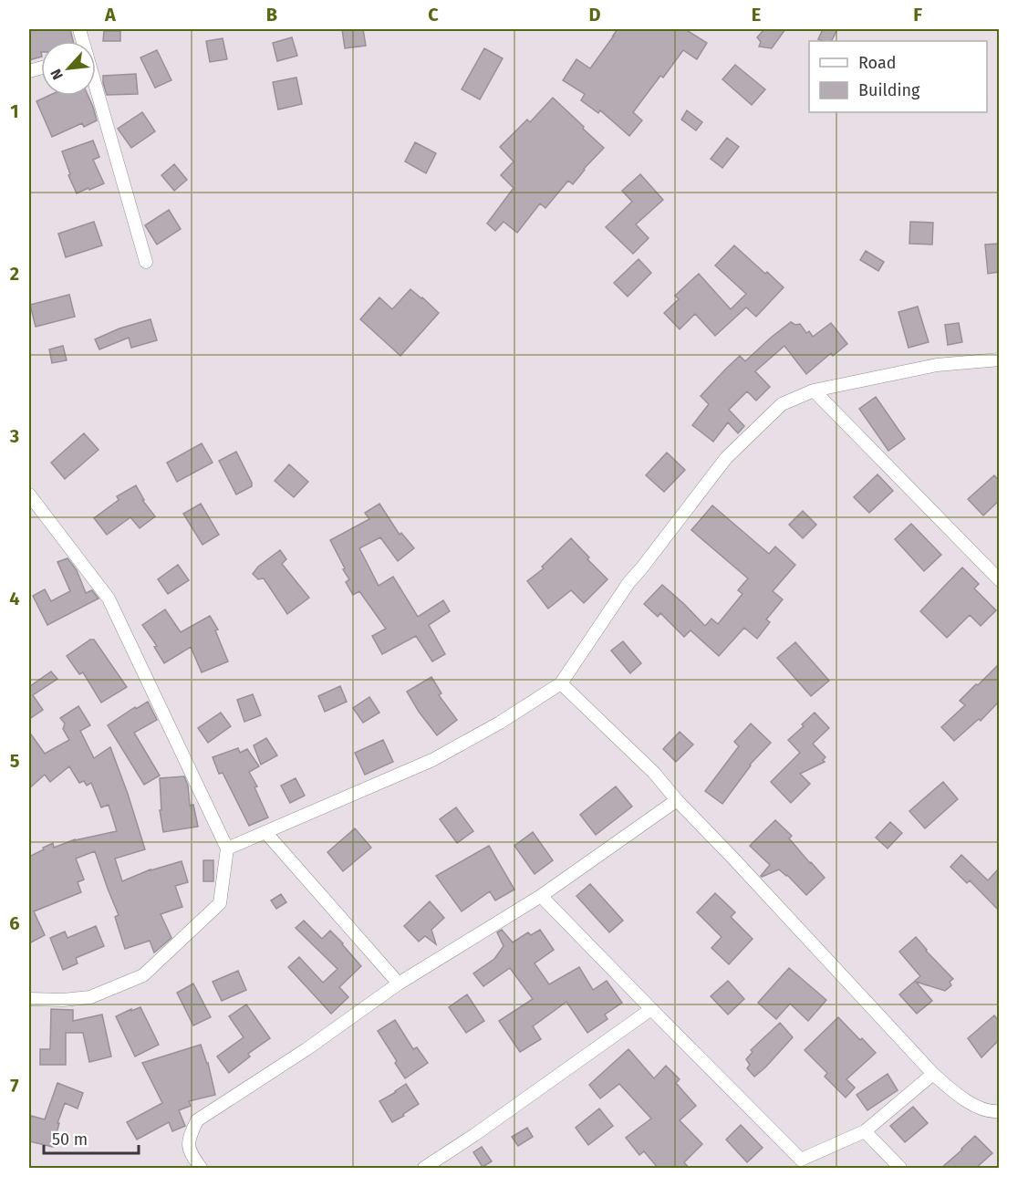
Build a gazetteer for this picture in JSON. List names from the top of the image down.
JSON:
{
  "legend": ["Road", "Building"],
  "scale_bar": "50 m",
  "north": "bottom left",
  "grid": {
    "columns": [
      "A",
      "B",
      "C",
      "D",
      "E",
      "F"
    ],
    "rows": [
      "1",
      "2",
      "3",
      "4",
      "5",
      "6",
      "7"
    ]
  }
}
